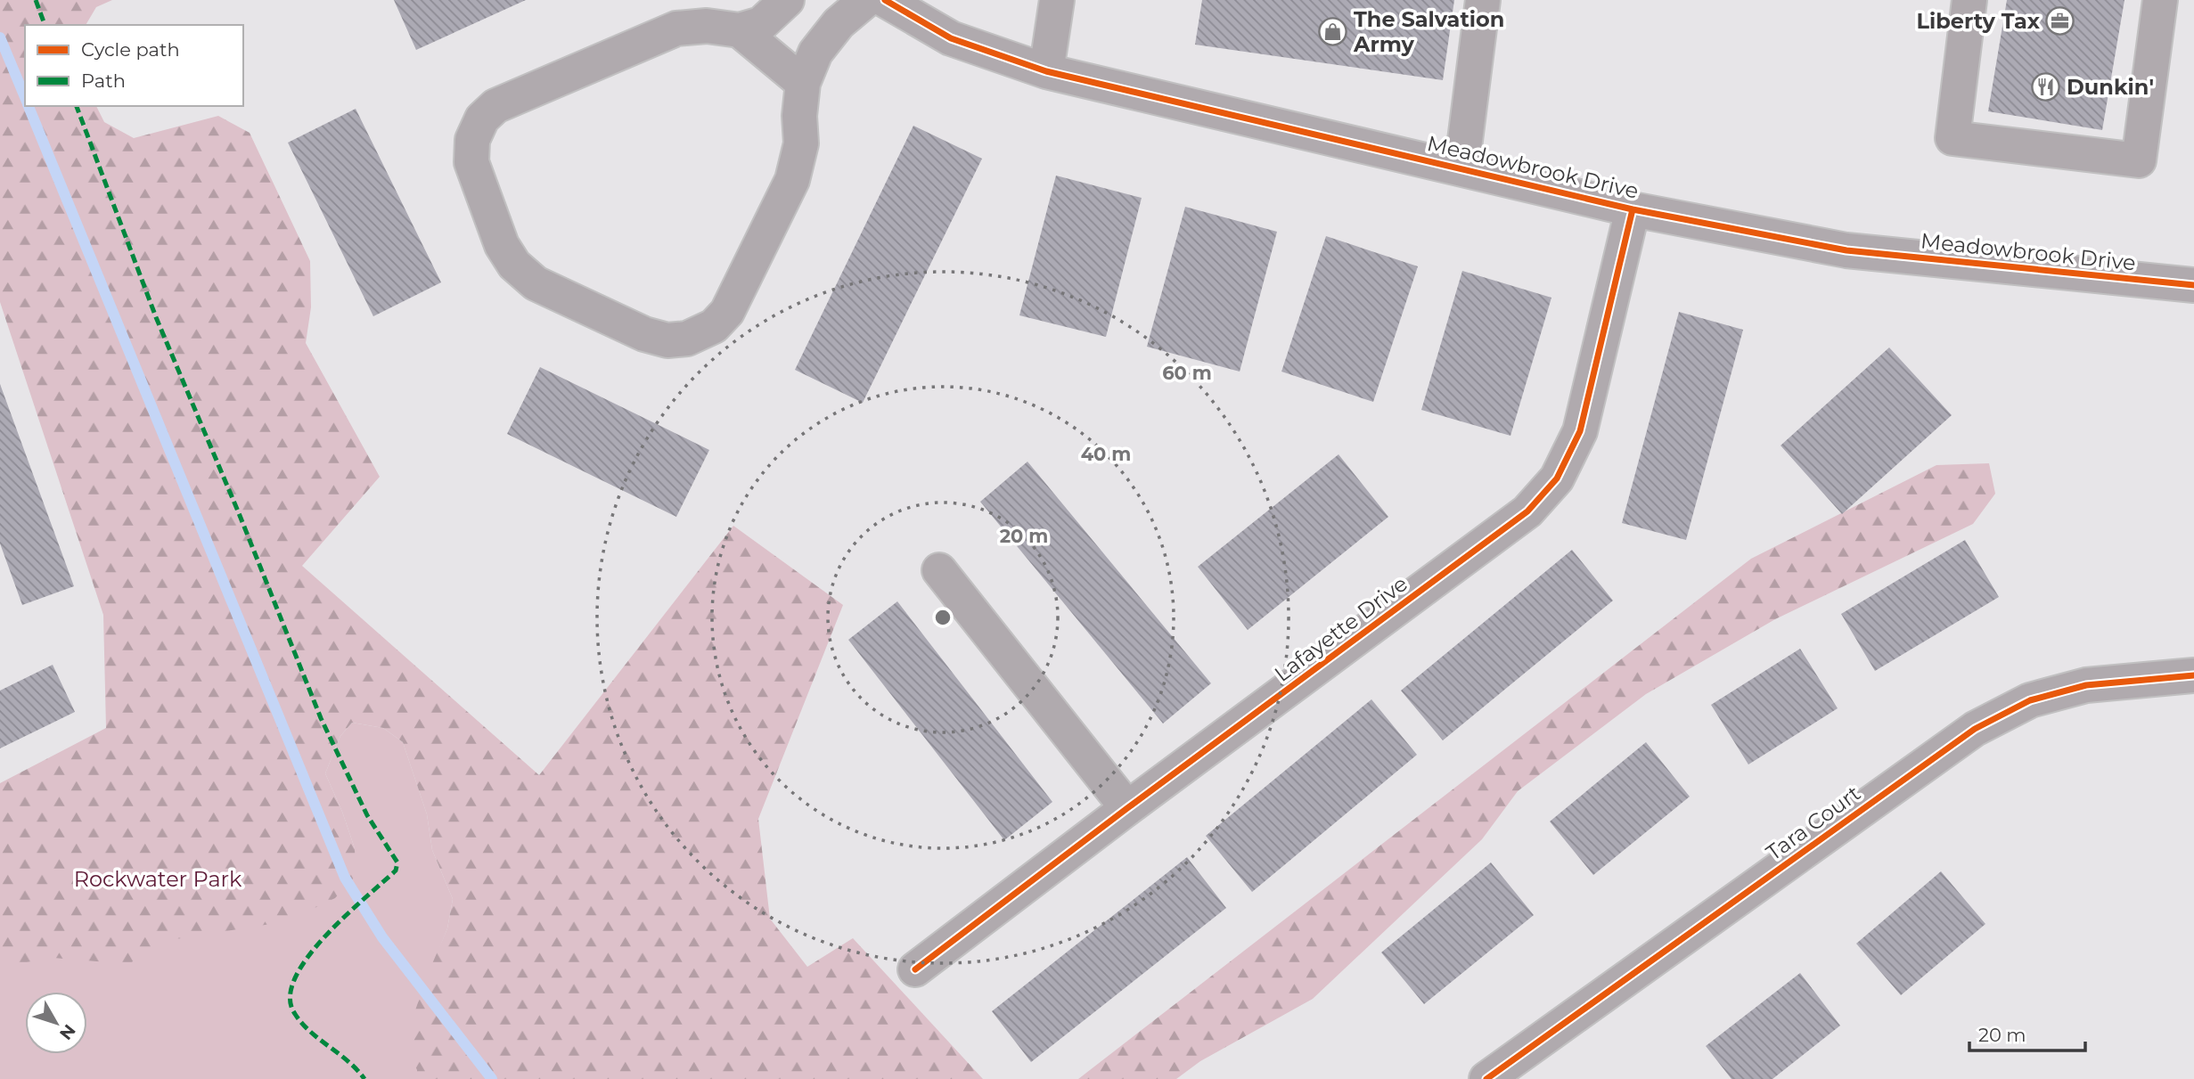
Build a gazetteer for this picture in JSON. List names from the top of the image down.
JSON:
{
  "streets": {
    "street": ["Meadowbrook Drive", "Lafayette Drive", "Tara Court"]
  },
  "crossings": [
    ["Meadowbrook Drive", "Lafayette Drive"]
  ],
  "parks": ["Rockwater Park"],
  "places": {
    "office": ["Liberty Tax"],
    "shop": ["The Salvation Army"],
    "restaurant": ["Dunkin'"]
  },
  "legend": ["Cycle path", "Path"],
  "scale_bar": "20 m",
  "north": "bottom right",
  "rings": ["60 m", "40 m", "20 m"]
}
